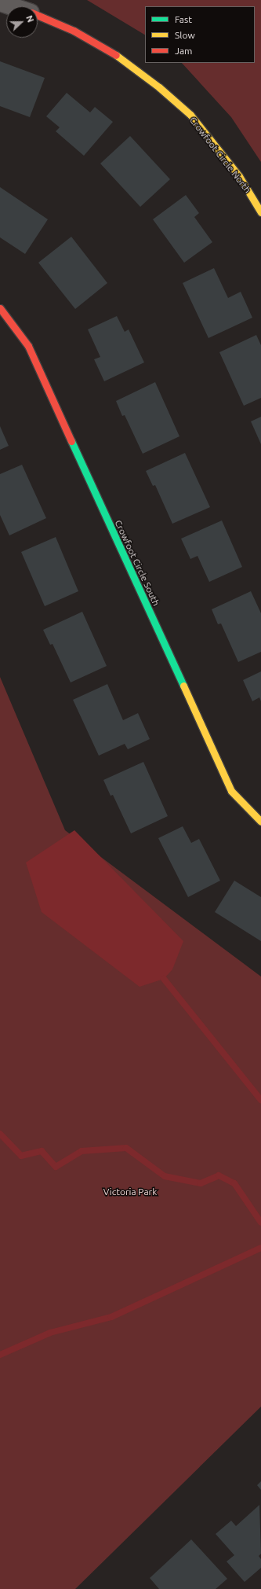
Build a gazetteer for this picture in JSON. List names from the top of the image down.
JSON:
{
  "streets": {
    "street": ["Crowfoot Circle North", "Crowfoot Circle South"]
  },
  "parks": ["Victoria Park"],
  "legend": ["Fast", "Slow", "Jam"],
  "north": "right"
}
